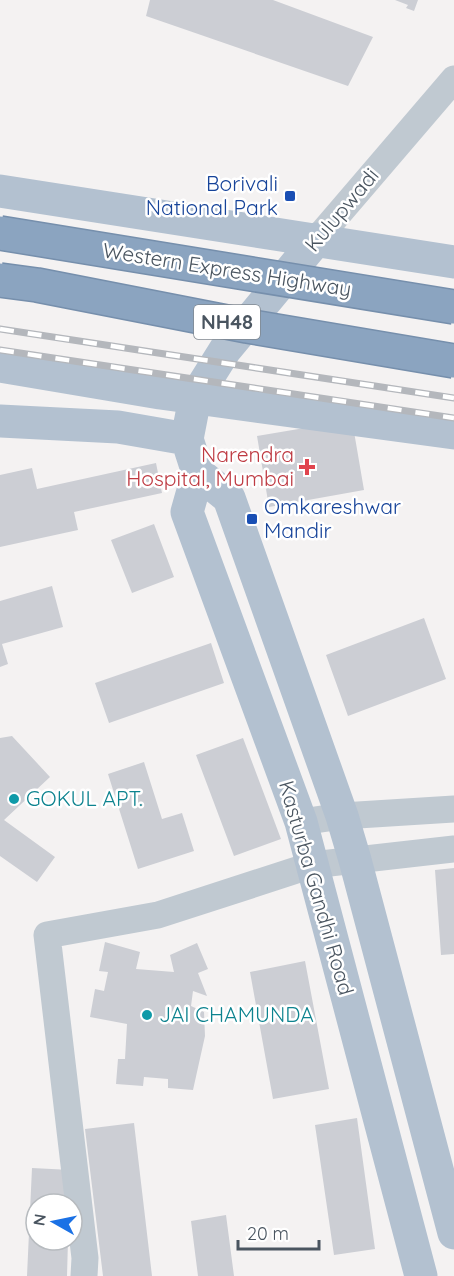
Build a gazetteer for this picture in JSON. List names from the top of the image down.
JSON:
{
  "streets": {
    "highway": ["Western Express Highway", "NH48"],
    "main road": ["Kulupwadi", "Kasturba Gandhi Road"]
  },
  "crossings": [
    ["Kulupwadi", "Kasturba Gandhi Road"]
  ],
  "places": {
    "transit": ["Borivali National Park", "Omkareshwar Mandir"],
    "health": ["Narendra Hospital, Mumbai"],
    "other": ["GOKUL APT.", "JAI CHAMUNDA"]
  },
  "scale_bar": "20 m",
  "north": "left"
}
